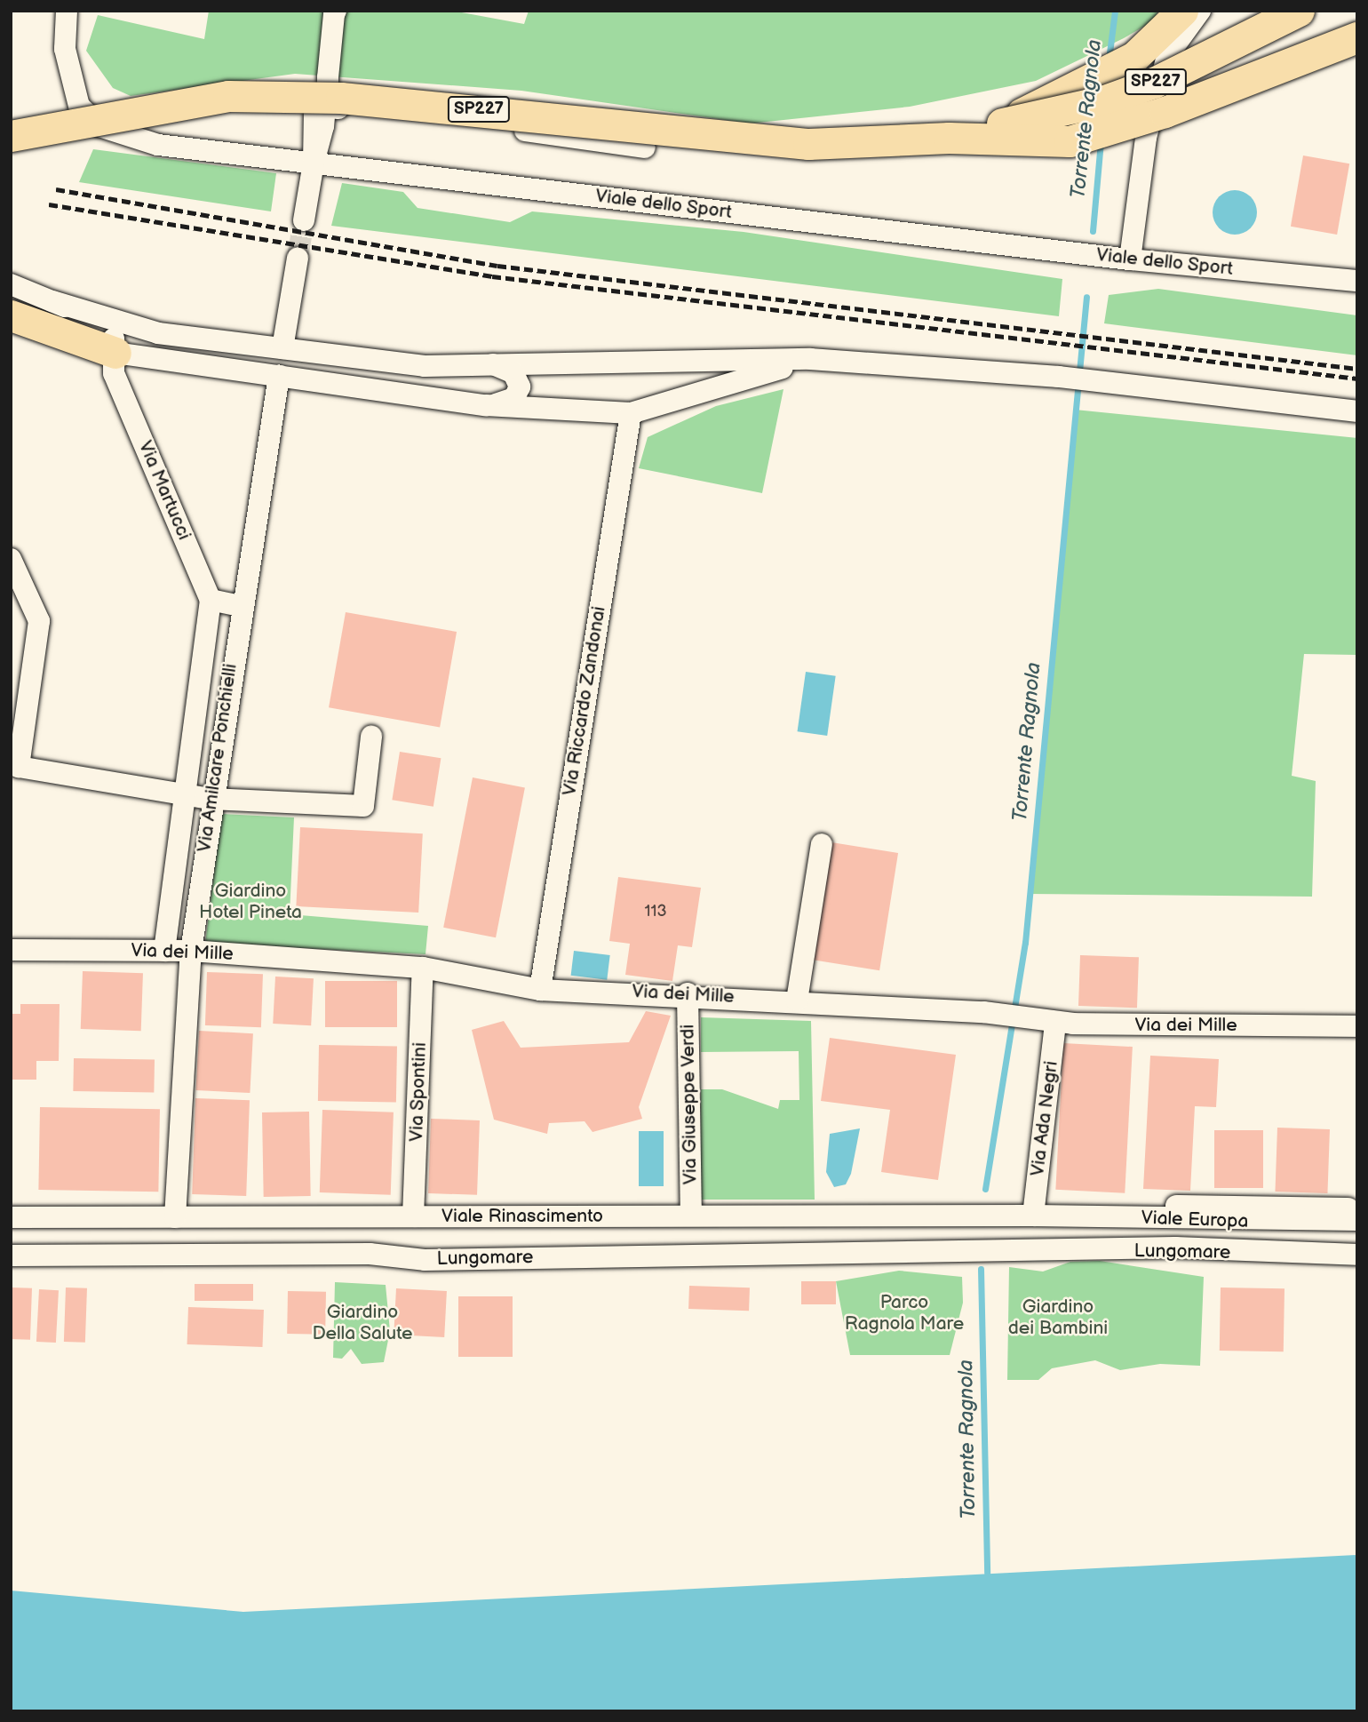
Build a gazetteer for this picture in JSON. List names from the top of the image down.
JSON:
{
  "streets": {
    "highway": ["SP227"],
    "street": [
      "Viale dello Sport",
      "Via Martucci",
      "Via Riccardo Zandonai",
      "Via Amilcare Ponchielli",
      "Via dei Mille",
      "Via Spontini",
      "Via Giuseppe Verdi",
      "Via Ada Negri",
      "Viale Rinascimento",
      "Viale Europa",
      "Lungomare"
    ]
  },
  "crossings": [
    ["Via Martucci", "Via Amilcare Ponchielli"],
    ["Via Riccardo Zandonai", "Via dei Mille"],
    ["Via Amilcare Ponchielli", "Via dei Mille"],
    ["Via Amilcare Ponchielli", "Viale Rinascimento"],
    ["Via dei Mille", "Via Spontini"],
    ["Via dei Mille", "Via Giuseppe Verdi"],
    ["Via dei Mille", "Via Ada Negri"],
    ["Via Spontini", "Viale Rinascimento"],
    ["Via Giuseppe Verdi", "Viale Rinascimento"],
    ["Via Ada Negri", "Viale Rinascimento"],
    ["Via Ada Negri", "Viale Europa"],
    ["Viale Rinascimento", "Viale Europa"]
  ],
  "water": ["Torrente Ragnola"],
  "parks": [
    "Giardino Hotel Pineta",
    "Parco Ragnola Mare",
    "Giardino dei Bambini",
    "Giardino Della Salute"
  ],
  "house_numbers": ["113"]
}
